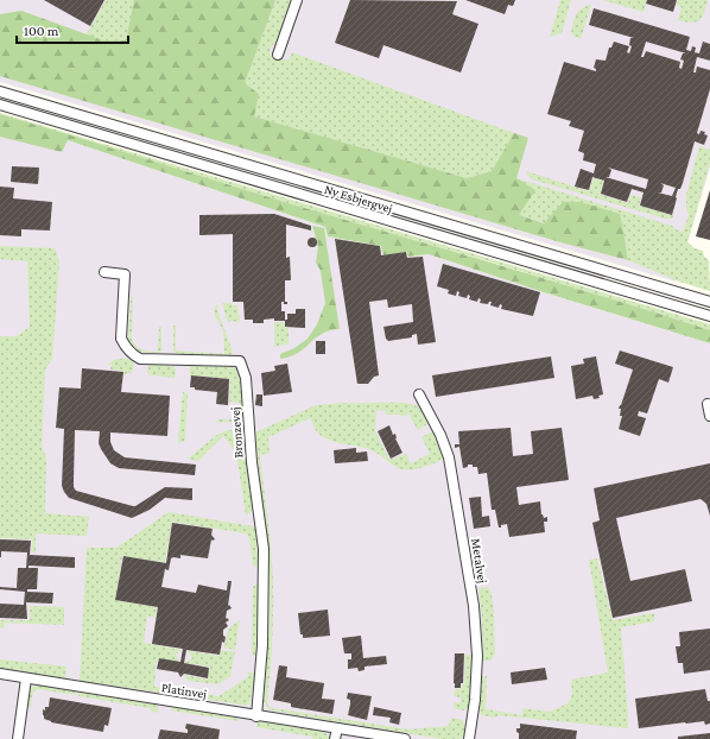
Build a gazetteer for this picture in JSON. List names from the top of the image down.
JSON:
{
  "streets": {
    "street": [
      "Ny Esbjergvej",
      "Bronzevej",
      "Metalvej",
      "Platinvej"
    ]
  },
  "crossings": [
    ["Bronzevej", "Platinvej"]
  ],
  "scale_bar": "100 m"
}
